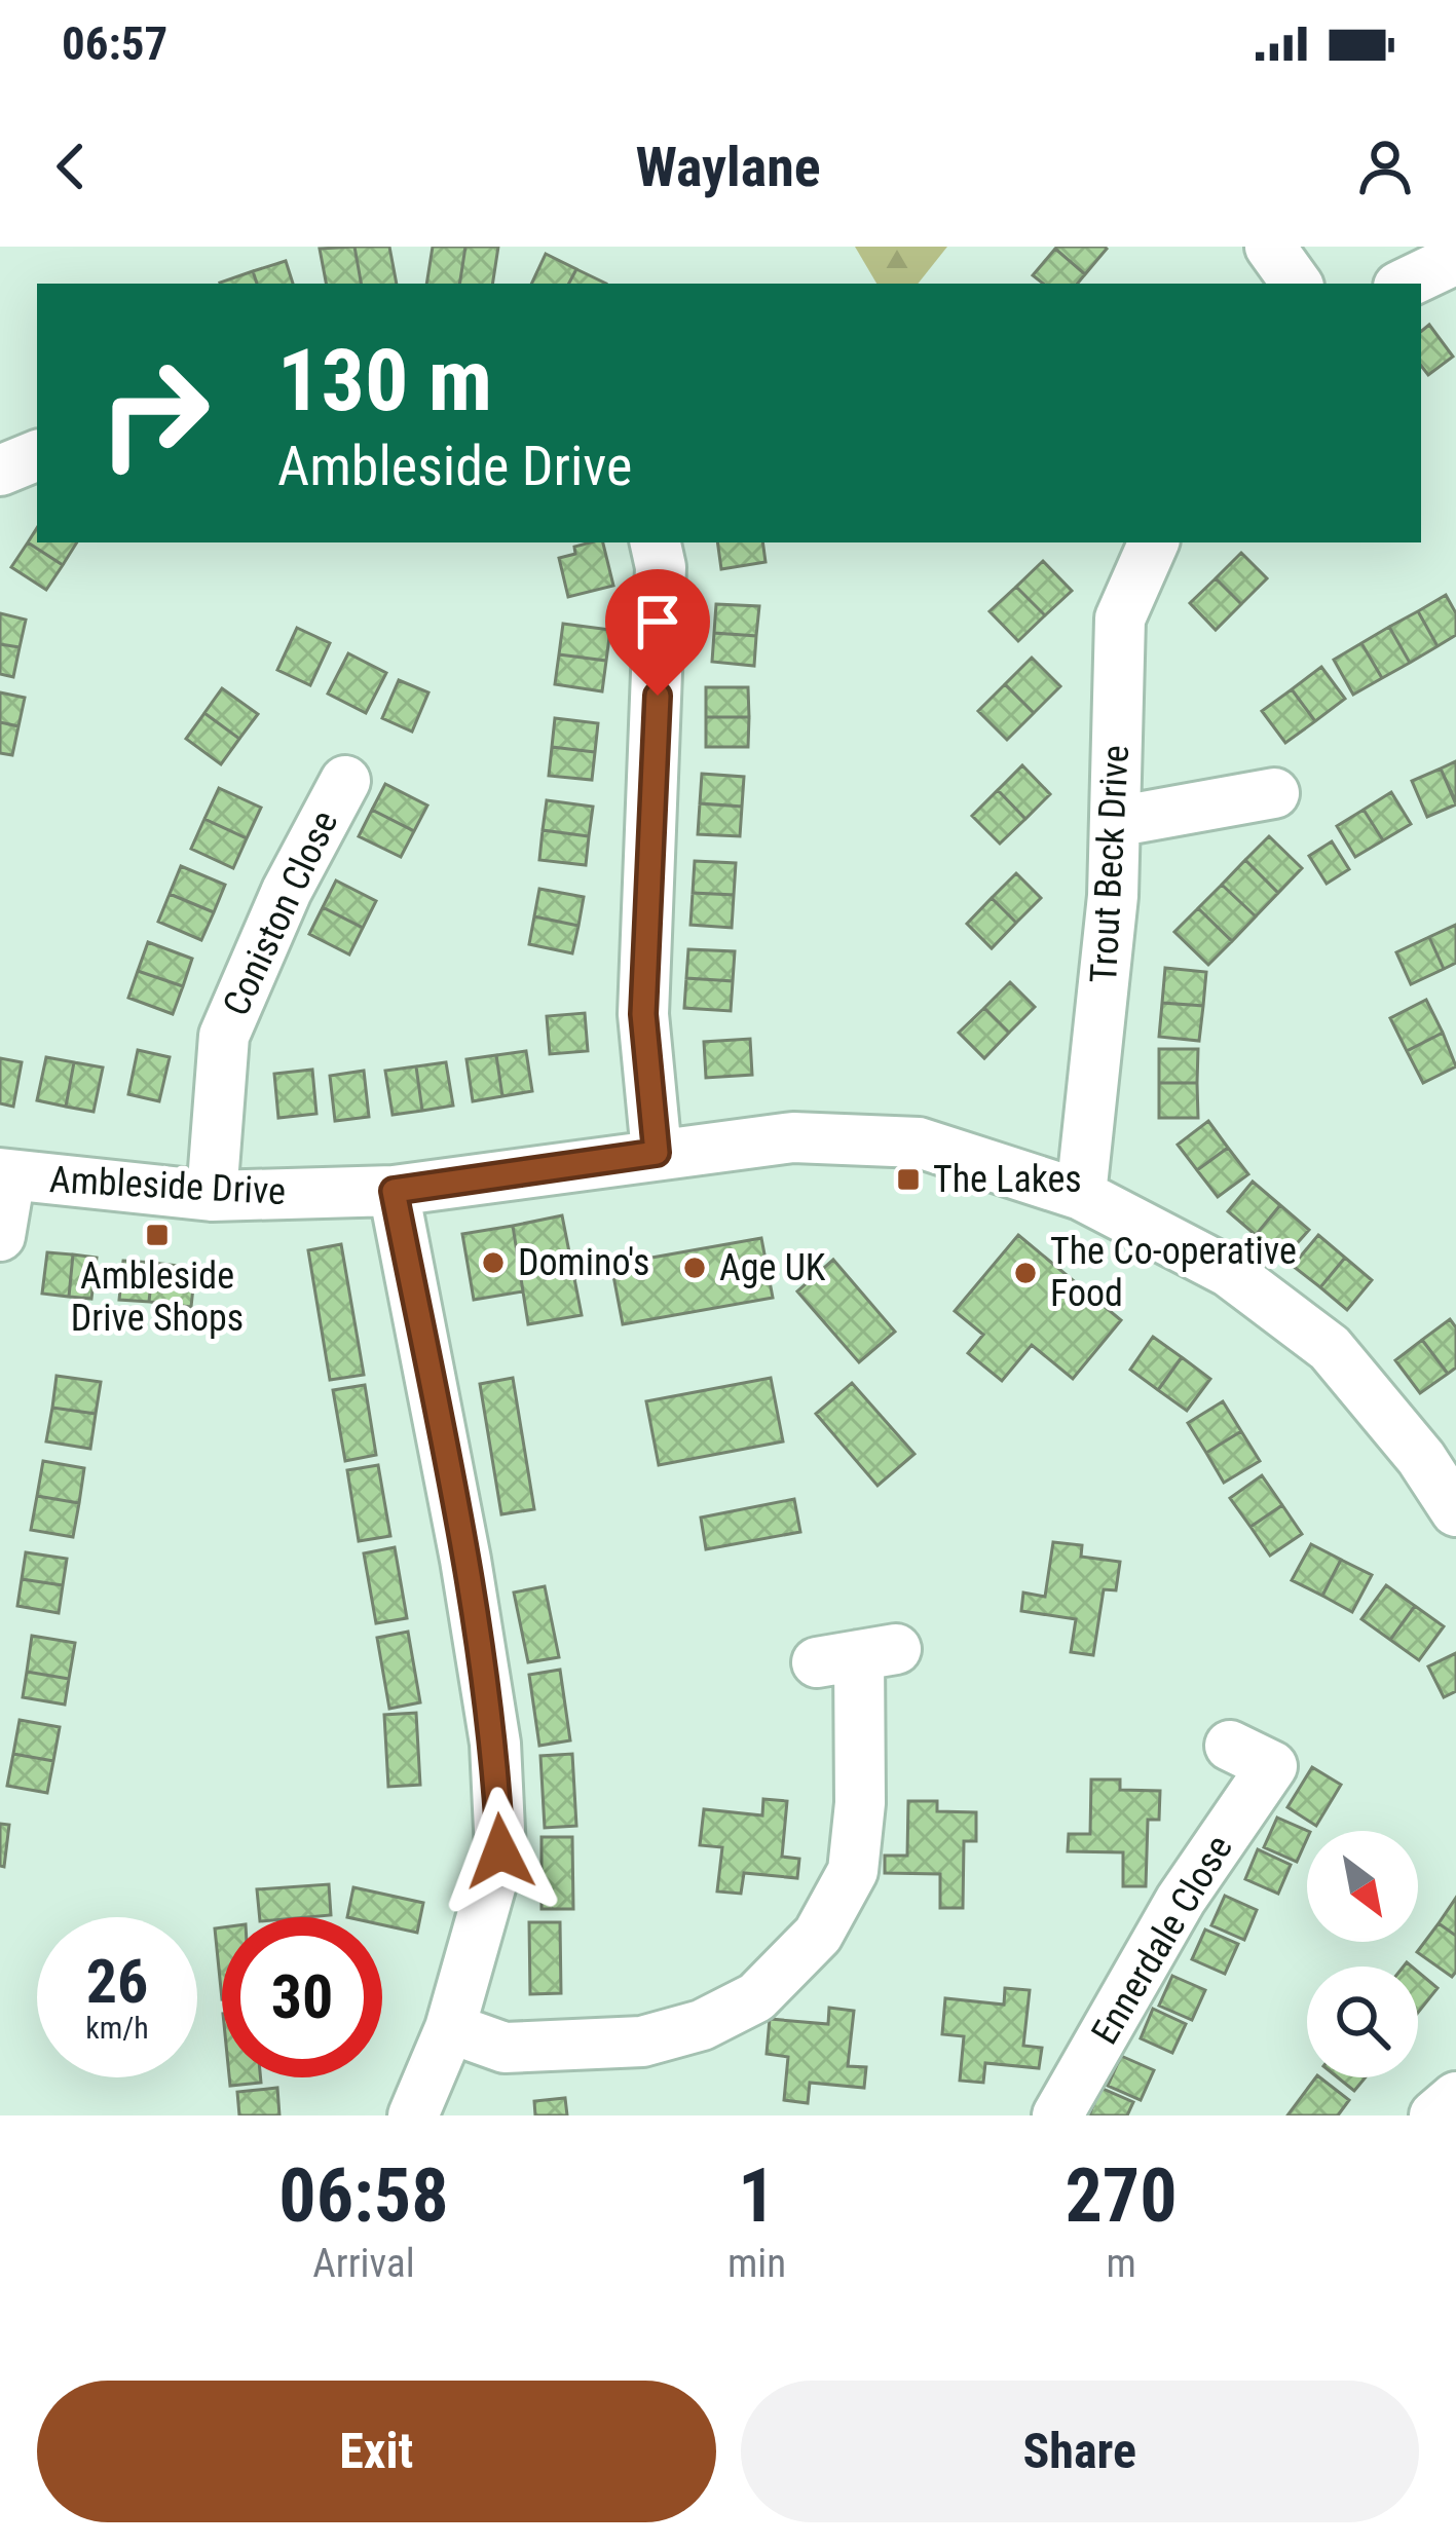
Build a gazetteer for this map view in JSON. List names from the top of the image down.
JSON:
{
  "streets": {
    "street": [
      "Trout Beck Drive",
      "Coniston Close",
      "Ambleside Drive",
      "Ennerdale Close"
    ]
  },
  "crossings": [
    ["Trout Beck Drive", "Ambleside Drive"],
    ["Coniston Close", "Ambleside Drive"]
  ],
  "places": {
    "transit": ["The Lakes", "Ambleside Drive Shops"],
    "other": ["Domino's", "Age UK", "The Co-operative Food"]
  },
  "north": "bottom right",
  "page": {
    "status": "06:57",
    "header": "Waylane",
    "turn": ["130 m", "Ambleside Drive"],
    "speed": "26 km/h",
    "limit": "30",
    "eta": [
      "06:58",
      "Arrival",
      "1",
      "min",
      "270",
      "m"
    ],
    "buttons": ["Exit", "Share"]
  }
}
